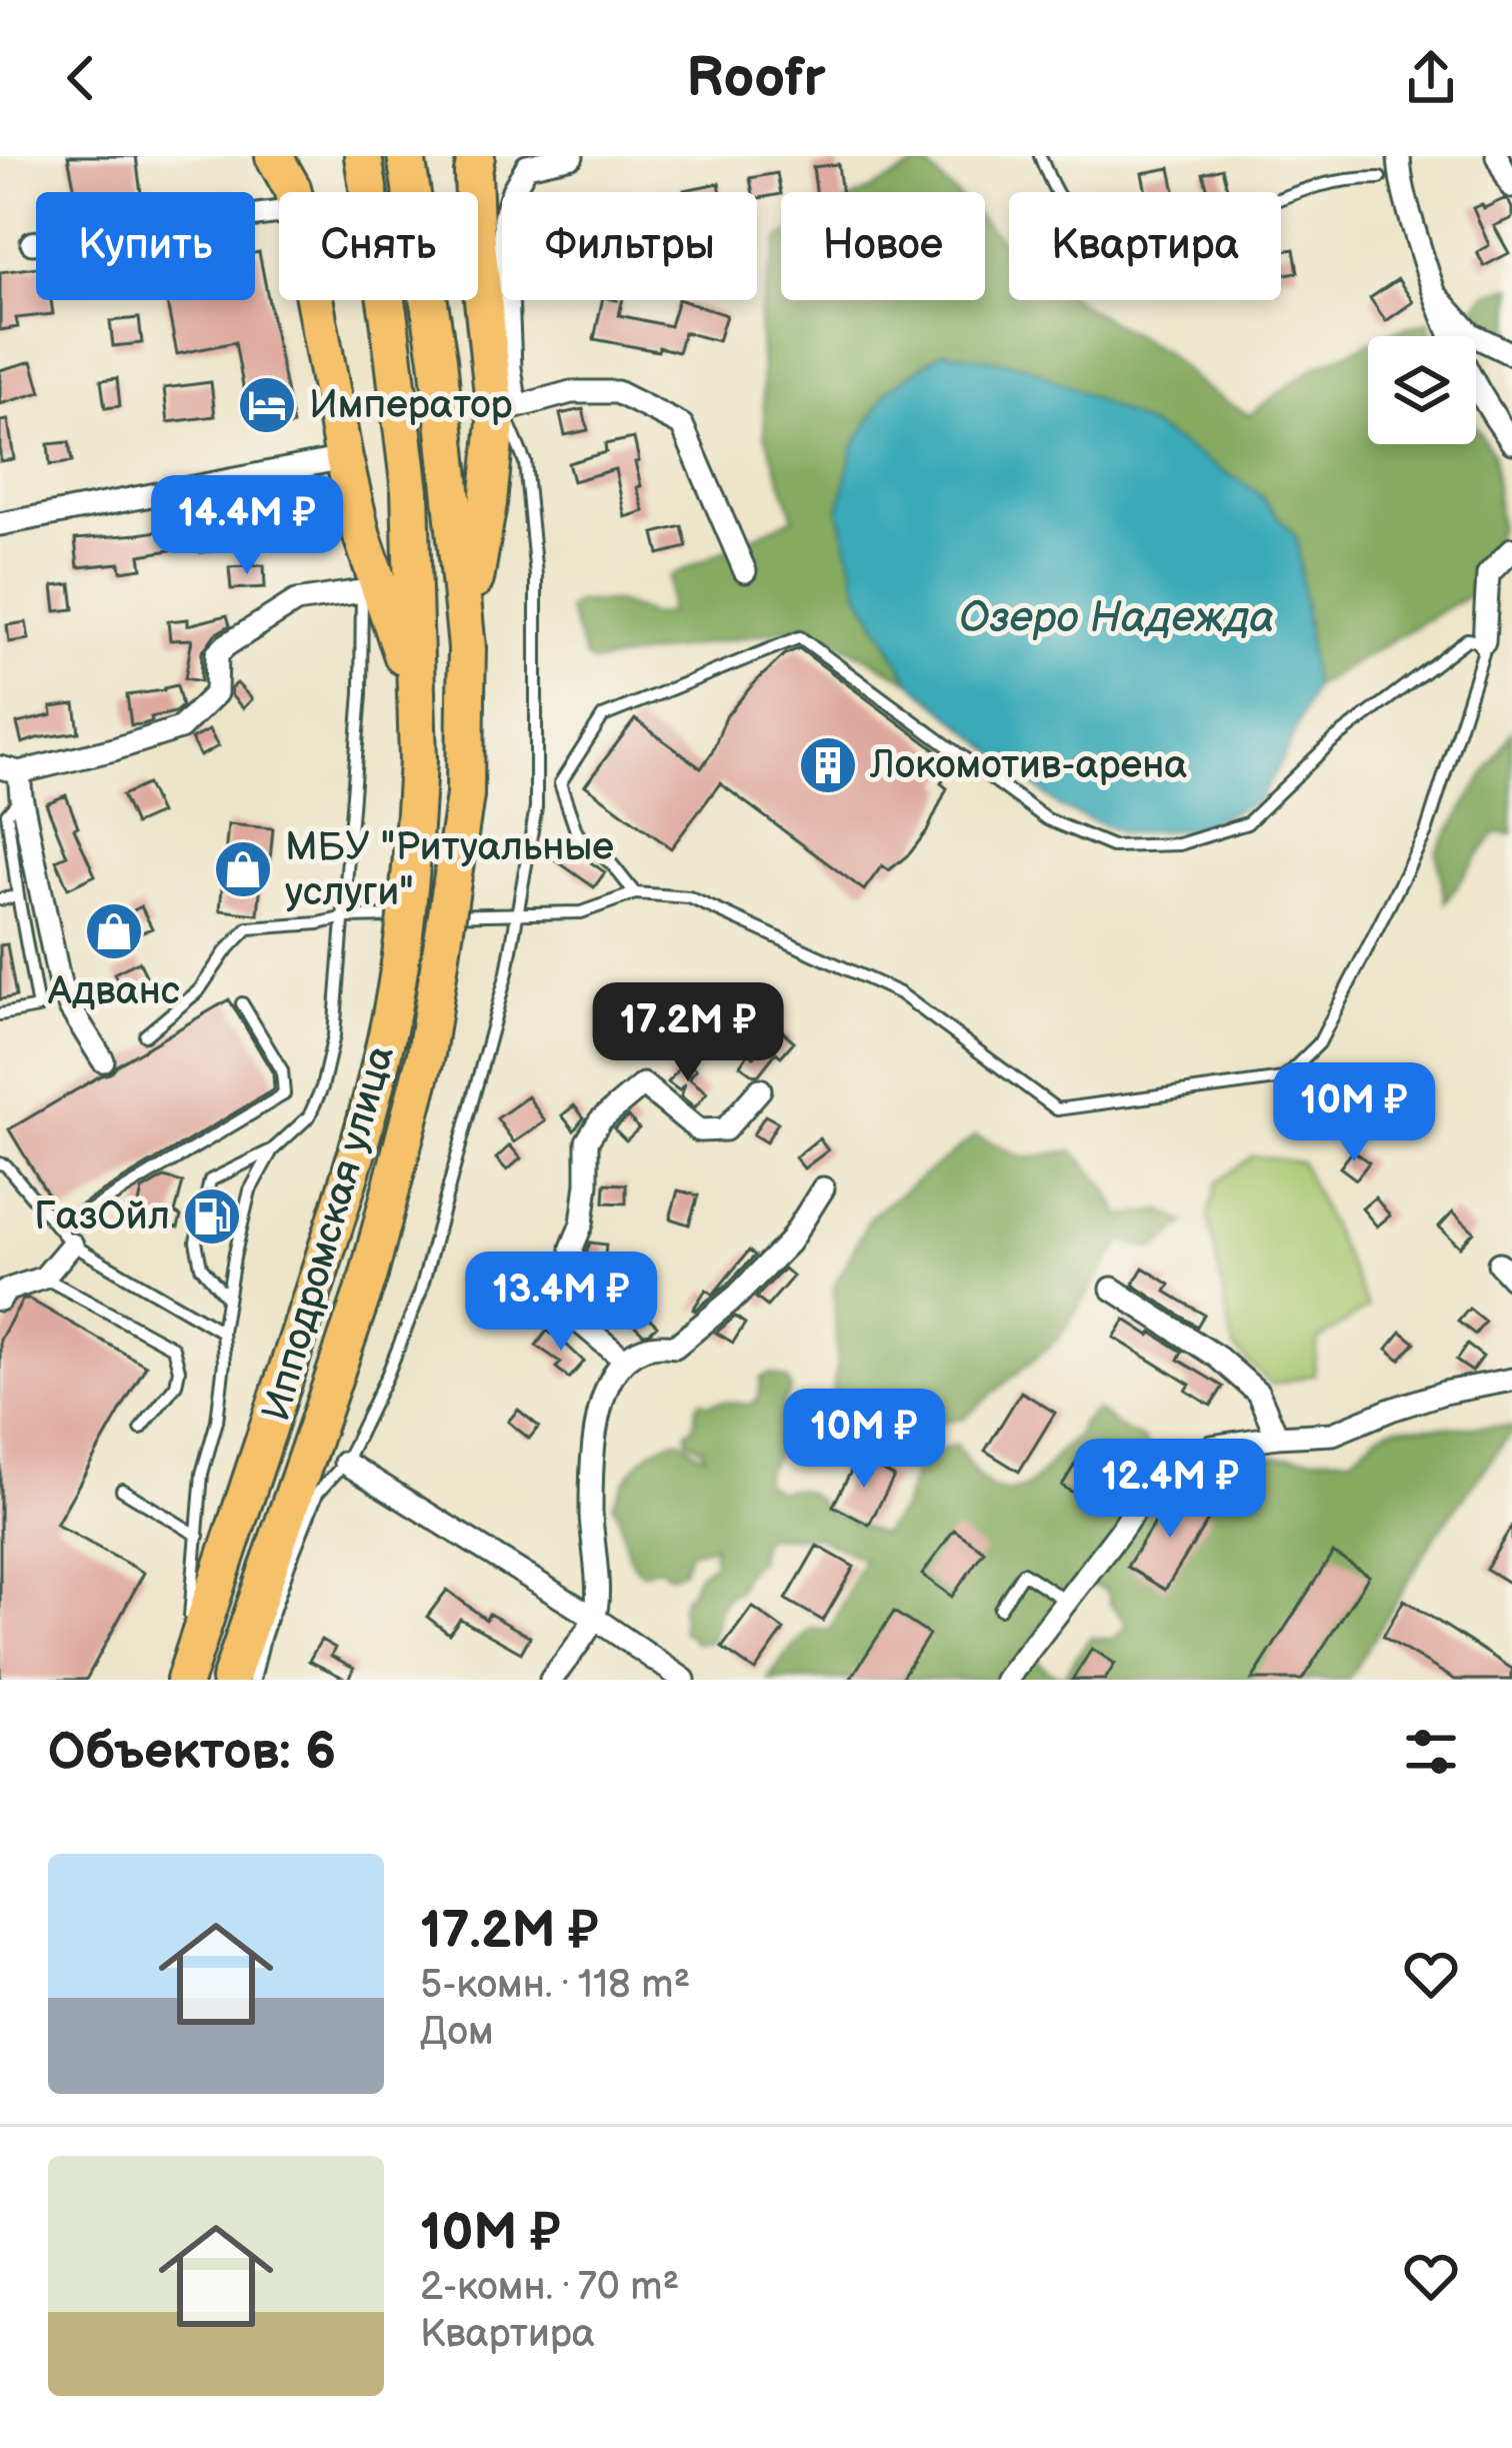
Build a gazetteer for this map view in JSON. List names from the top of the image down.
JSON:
{
  "streets": {
    "highway": ["Ипподромская улица"]
  },
  "water": ["Озеро Надежда"],
  "places": {
    "hotel": ["Император"],
    "building": ["Локомотив-арена"],
    "shop": ["МБУ \"Ритуальные услуги\"", "Адванс"],
    "fuel station": ["ГазОйл"]
  },
  "page": {
    "header": "Roofr",
    "chip": [
      "Купить",
      "Снять",
      "Фильтры",
      "Новое",
      "Квартира"
    ],
    "price": [
      "14.4M ₽",
      "17.2M ₽",
      "10M ₽",
      "13.4M ₽",
      "10M ₽",
      "12.4M ₽"
    ],
    "heading": "Объектов: 6",
    "list": [
      {
        "name": "17.2M ₽",
        "note": "5-комн. · 118 m² · Дом"
      },
      {
        "name": "10M ₽",
        "note": "2-комн. · 70 m² · Квартира"
      }
    ]
  }
}
